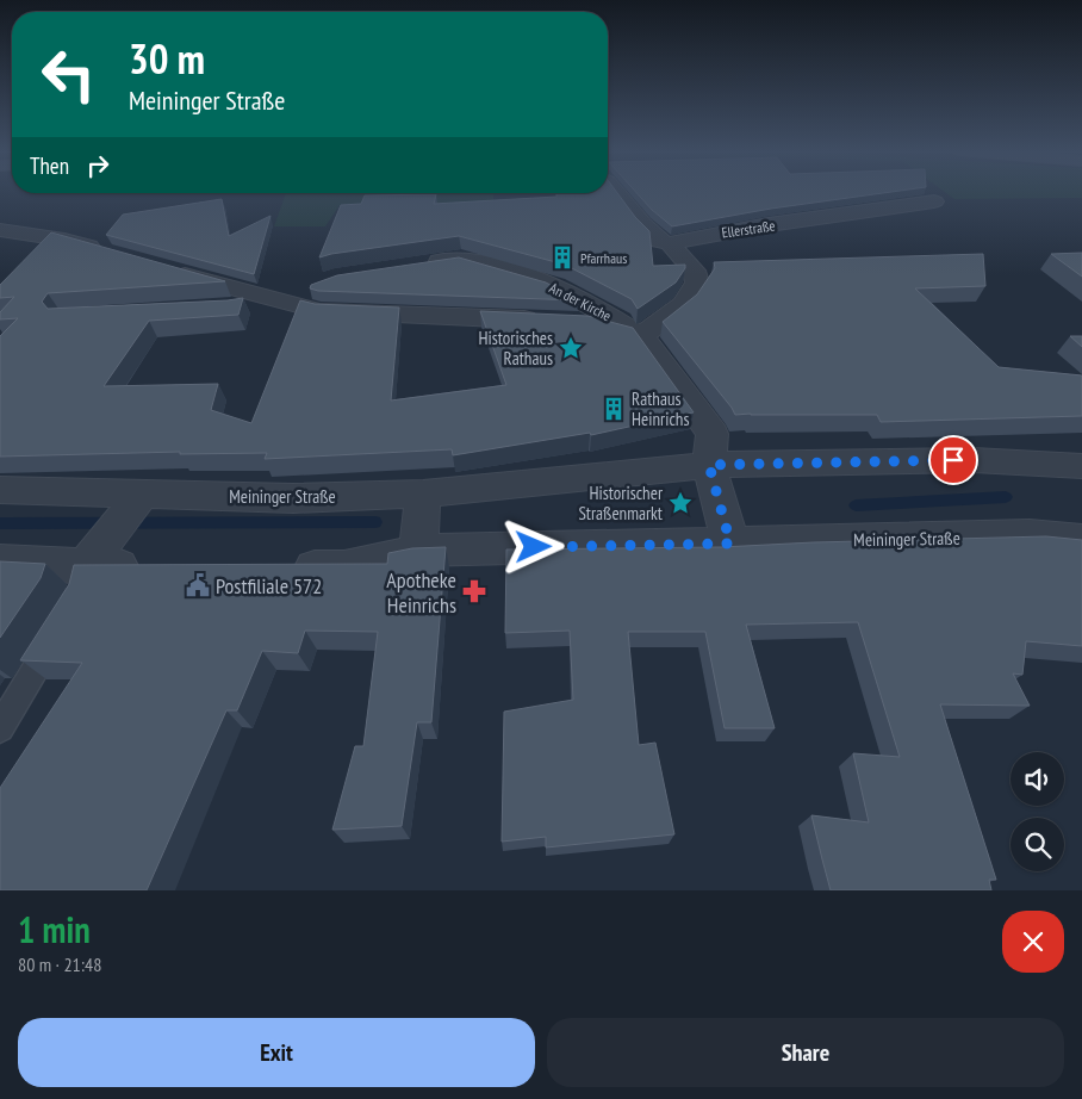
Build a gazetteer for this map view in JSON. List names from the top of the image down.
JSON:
{
  "streets": {
    "street": ["Ellerstraße", "An der Kirche", "Meininger Straße"]
  },
  "places": {
    "building": ["Pfarrhaus", "Rathaus Heinrichs"],
    "place": ["Historisches Rathaus", "Historischer Straßenmarkt"],
    "public building": ["Postfiliale 572"],
    "pharmacy": ["Apotheke Heinrichs"]
  },
  "page": {
    "turn": ["30 m", "Meininger Straße"],
    "then": "Then",
    "heading": ["1 min", "80 m · 21:48"],
    "buttons": ["Exit", "Share"]
  }
}
